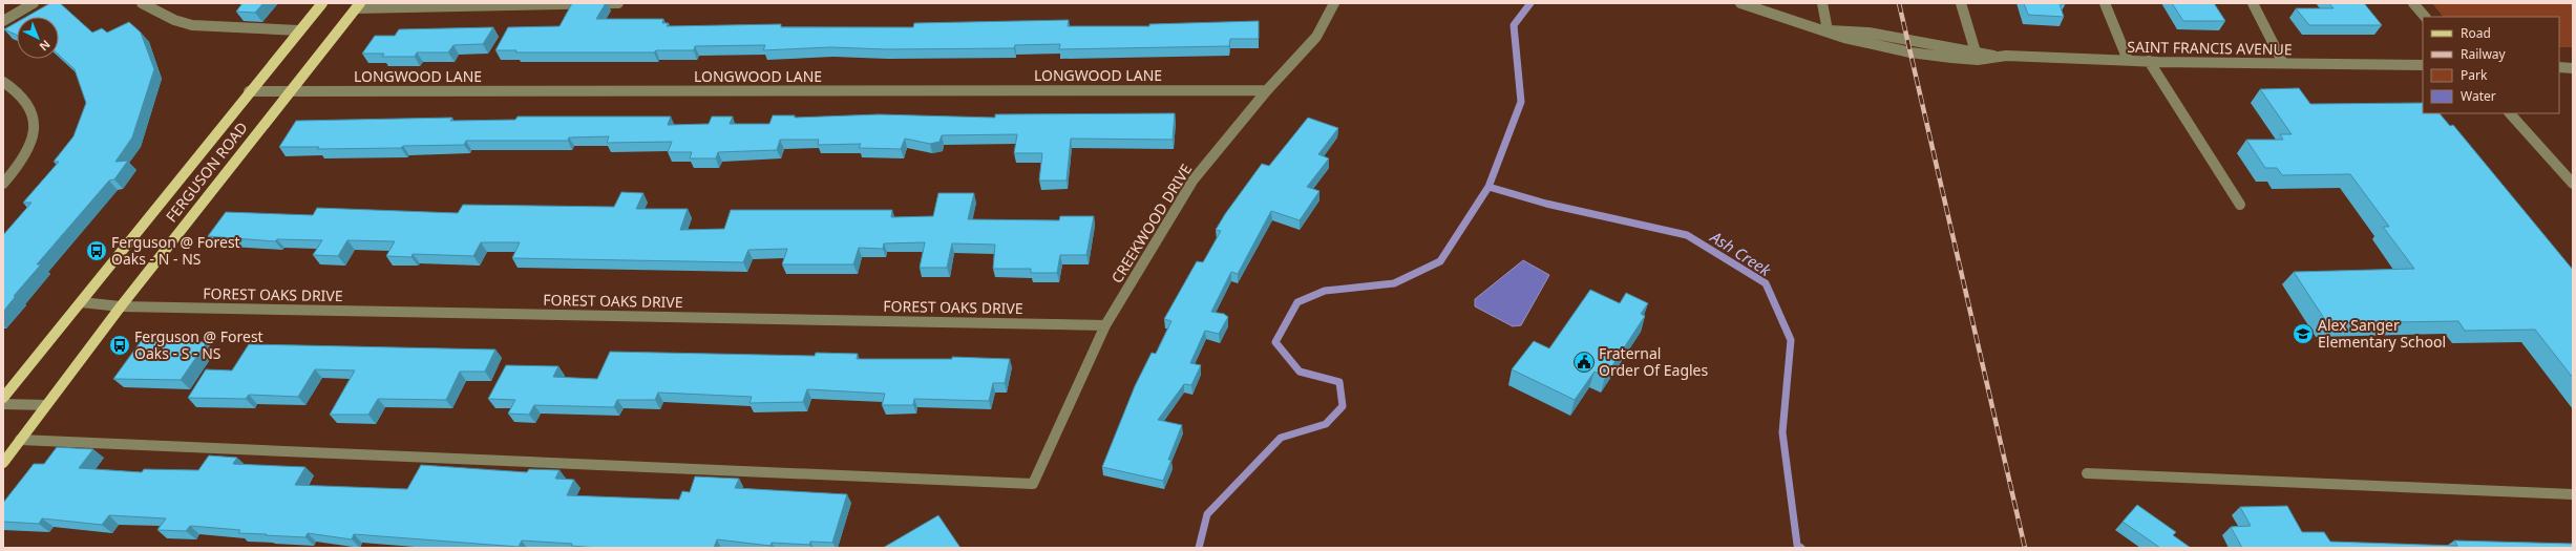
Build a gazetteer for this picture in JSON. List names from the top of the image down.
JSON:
{
  "streets": {
    "main road": ["FERGUSON ROAD"],
    "street": [
      "SAINT FRANCIS AVENUE",
      "LONGWOOD LANE",
      "CREEKWOOD DRIVE",
      "FOREST OAKS DRIVE"
    ]
  },
  "crossings": [
    ["LONGWOOD LANE", "FERGUSON ROAD"],
    ["LONGWOOD LANE", "CREEKWOOD DRIVE"],
    ["FERGUSON ROAD", "CREEKWOOD DRIVE"],
    ["FERGUSON ROAD", "FOREST OAKS DRIVE"],
    ["CREEKWOOD DRIVE", "FOREST OAKS DRIVE"]
  ],
  "water": ["Ash Creek"],
  "places": {
    "bus stop": ["Ferguson @ Forest Oaks - N - NS", "Ferguson @ Forest Oaks - S - NS"],
    "school or university": ["Alex Sanger Elementary School"],
    "public building": ["Fraternal Order Of Eagles"]
  },
  "legend": [
    "Road",
    "Railway",
    "Park",
    "Water"
  ],
  "north": "bottom right"
}
